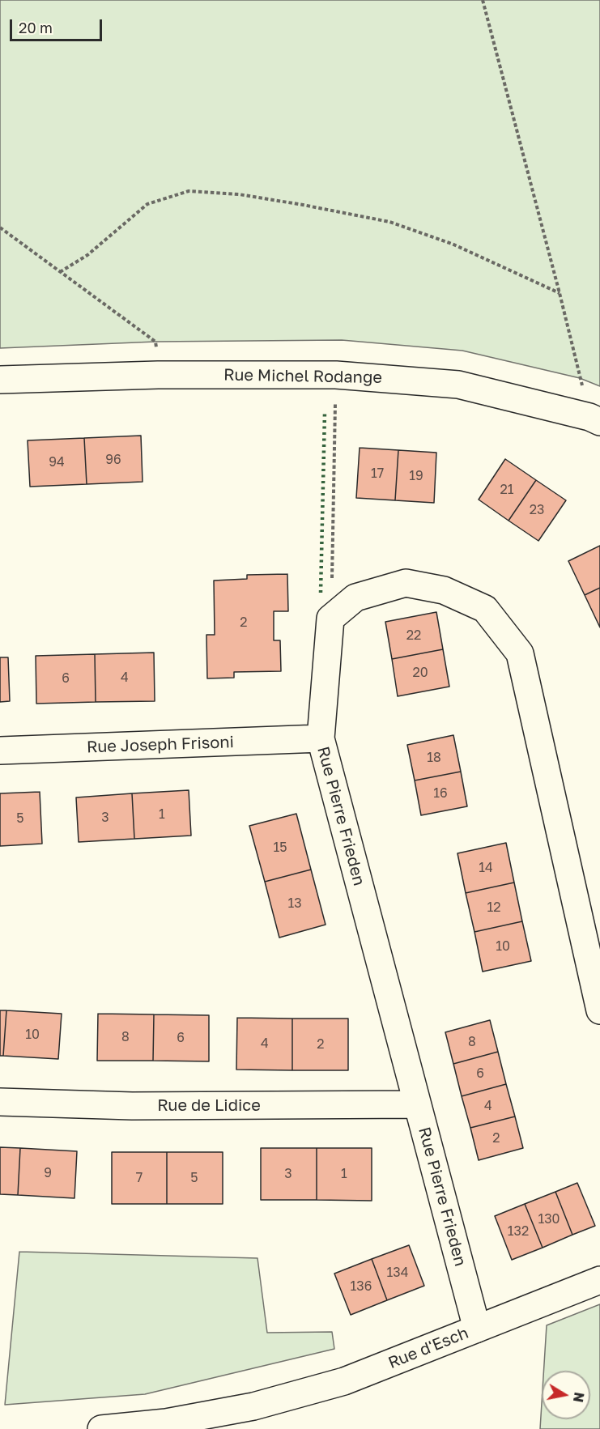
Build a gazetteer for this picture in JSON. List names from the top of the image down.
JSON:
{
  "streets": {
    "street": [
      "Rue Michel Rodange",
      "Rue Joseph Frisoni",
      "Rue Pierre Frieden",
      "Rue de Lidice",
      "Rue d'Esch"
    ]
  },
  "crossings": [
    ["Rue Joseph Frisoni", "Rue Pierre Frieden"],
    ["Rue Pierre Frieden", "Rue de Lidice"],
    ["Rue Pierre Frieden", "Rue d'Esch"]
  ],
  "house_numbers": [
    "96",
    "94",
    "17",
    "19",
    "21",
    "23",
    "2",
    "22",
    "20",
    "4",
    "6",
    "18",
    "16",
    "1",
    "3",
    "5",
    "15",
    "14",
    "13",
    "12",
    "10",
    "10",
    "8",
    "6",
    "8",
    "4",
    "2",
    "6",
    "4",
    "2",
    "9",
    "3",
    "1",
    "7",
    "5",
    "130",
    "132",
    "134",
    "136"
  ],
  "scale_bar": "20 m",
  "north": "right"
}
